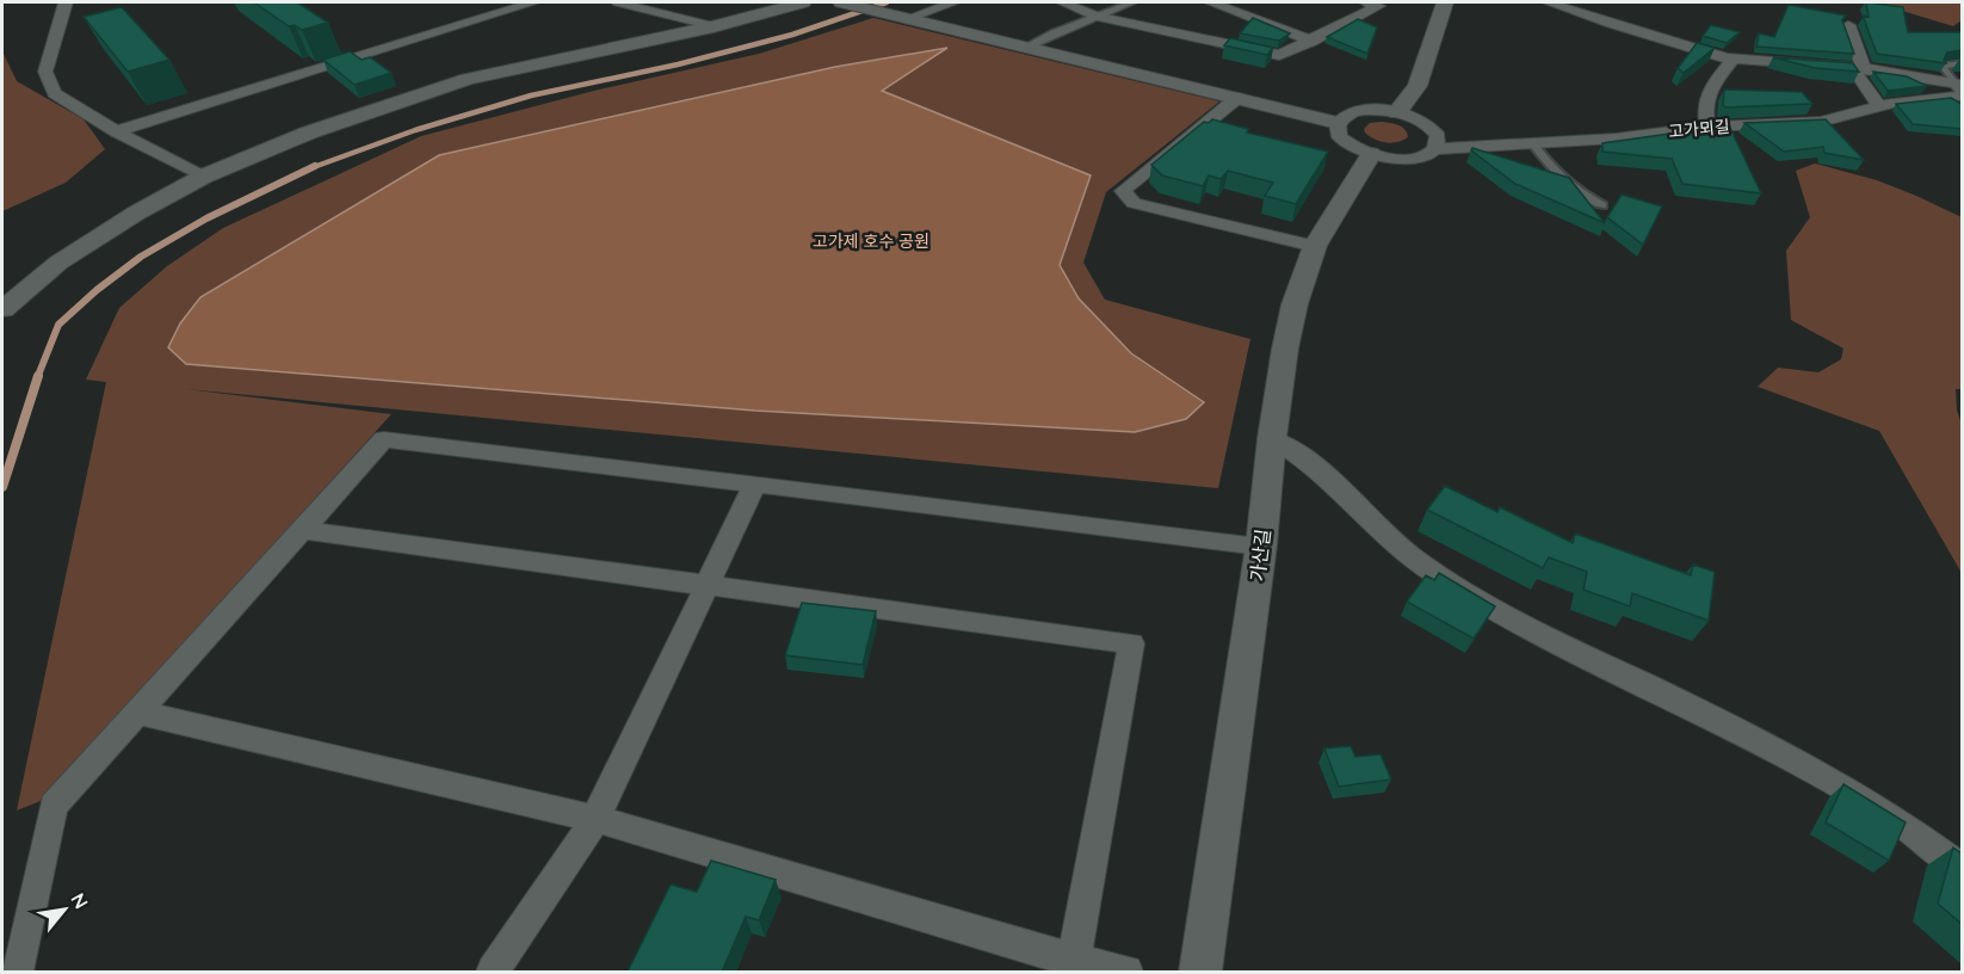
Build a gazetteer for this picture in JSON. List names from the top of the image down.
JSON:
{
  "streets": {
    "street": ["고가뫼길", "가산길"]
  },
  "crossings": [
    ["고가뫼길", "가산길"]
  ],
  "parks": ["고가제 호수 공원"],
  "north": "top right"
}
